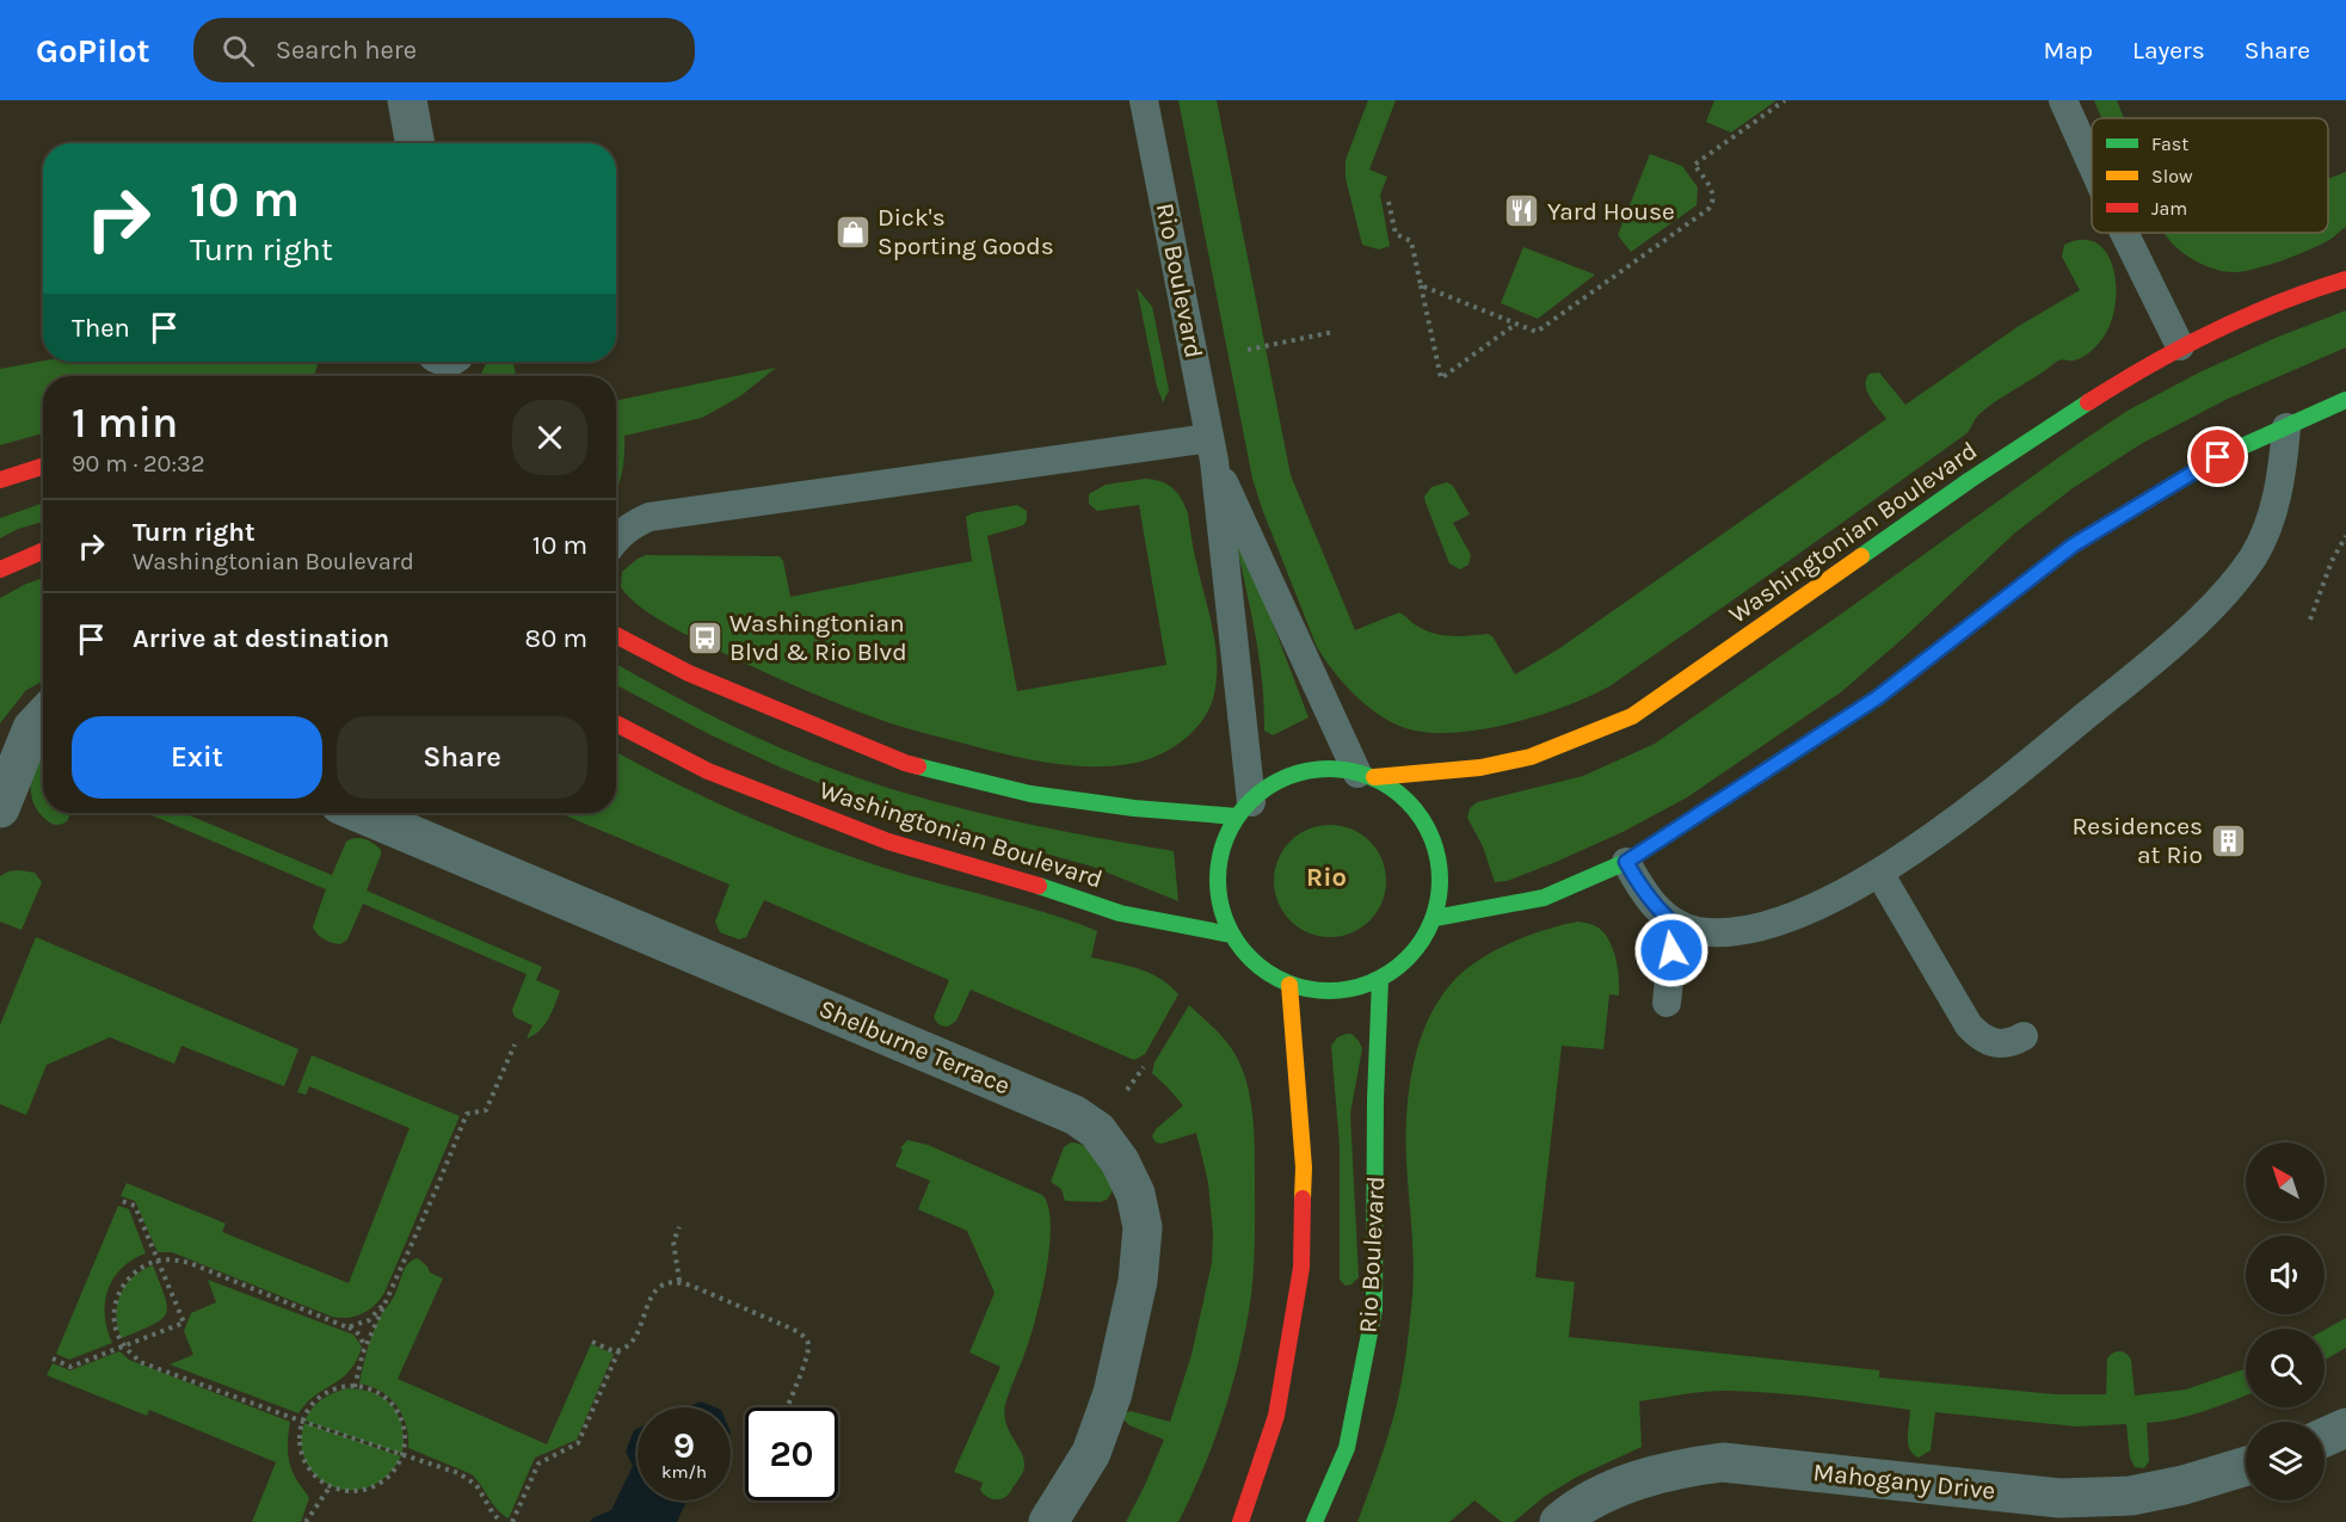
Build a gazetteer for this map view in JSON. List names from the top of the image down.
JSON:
{
  "streets": {
    "street": [
      "Rio Boulevard",
      "Washingtonian Boulevard",
      "Shelburne Terrace",
      "Mahogany Drive"
    ]
  },
  "crossings": [
    ["Rio Boulevard", "Washingtonian Boulevard"]
  ],
  "districts": ["Rio"],
  "places": {
    "restaurant": ["Yard House"],
    "shop": ["Dick's Sporting Goods"],
    "bus stop": ["Washingtonian Blvd & Rio Blvd"],
    "building": ["Residences at Rio"]
  },
  "legend": ["Fast", "Slow", "Jam"],
  "north": "top left",
  "page": {
    "header": "GoPilot",
    "search": "Search here",
    "nav": ["Map", "Layers", "Share"],
    "turn": ["10 m", "Turn right"],
    "then": "Then",
    "heading": ["1 min", "90 m · 20:32"],
    "list": [
      {
        "name": "Turn right",
        "note": "Washingtonian Boulevard",
        "value": "10 m"
      },
      {
        "name": "Arrive at destination",
        "value": "80 m"
      }
    ],
    "buttons": ["Exit", "Share"],
    "speed": "9 km/h",
    "limit": "20"
  }
}
